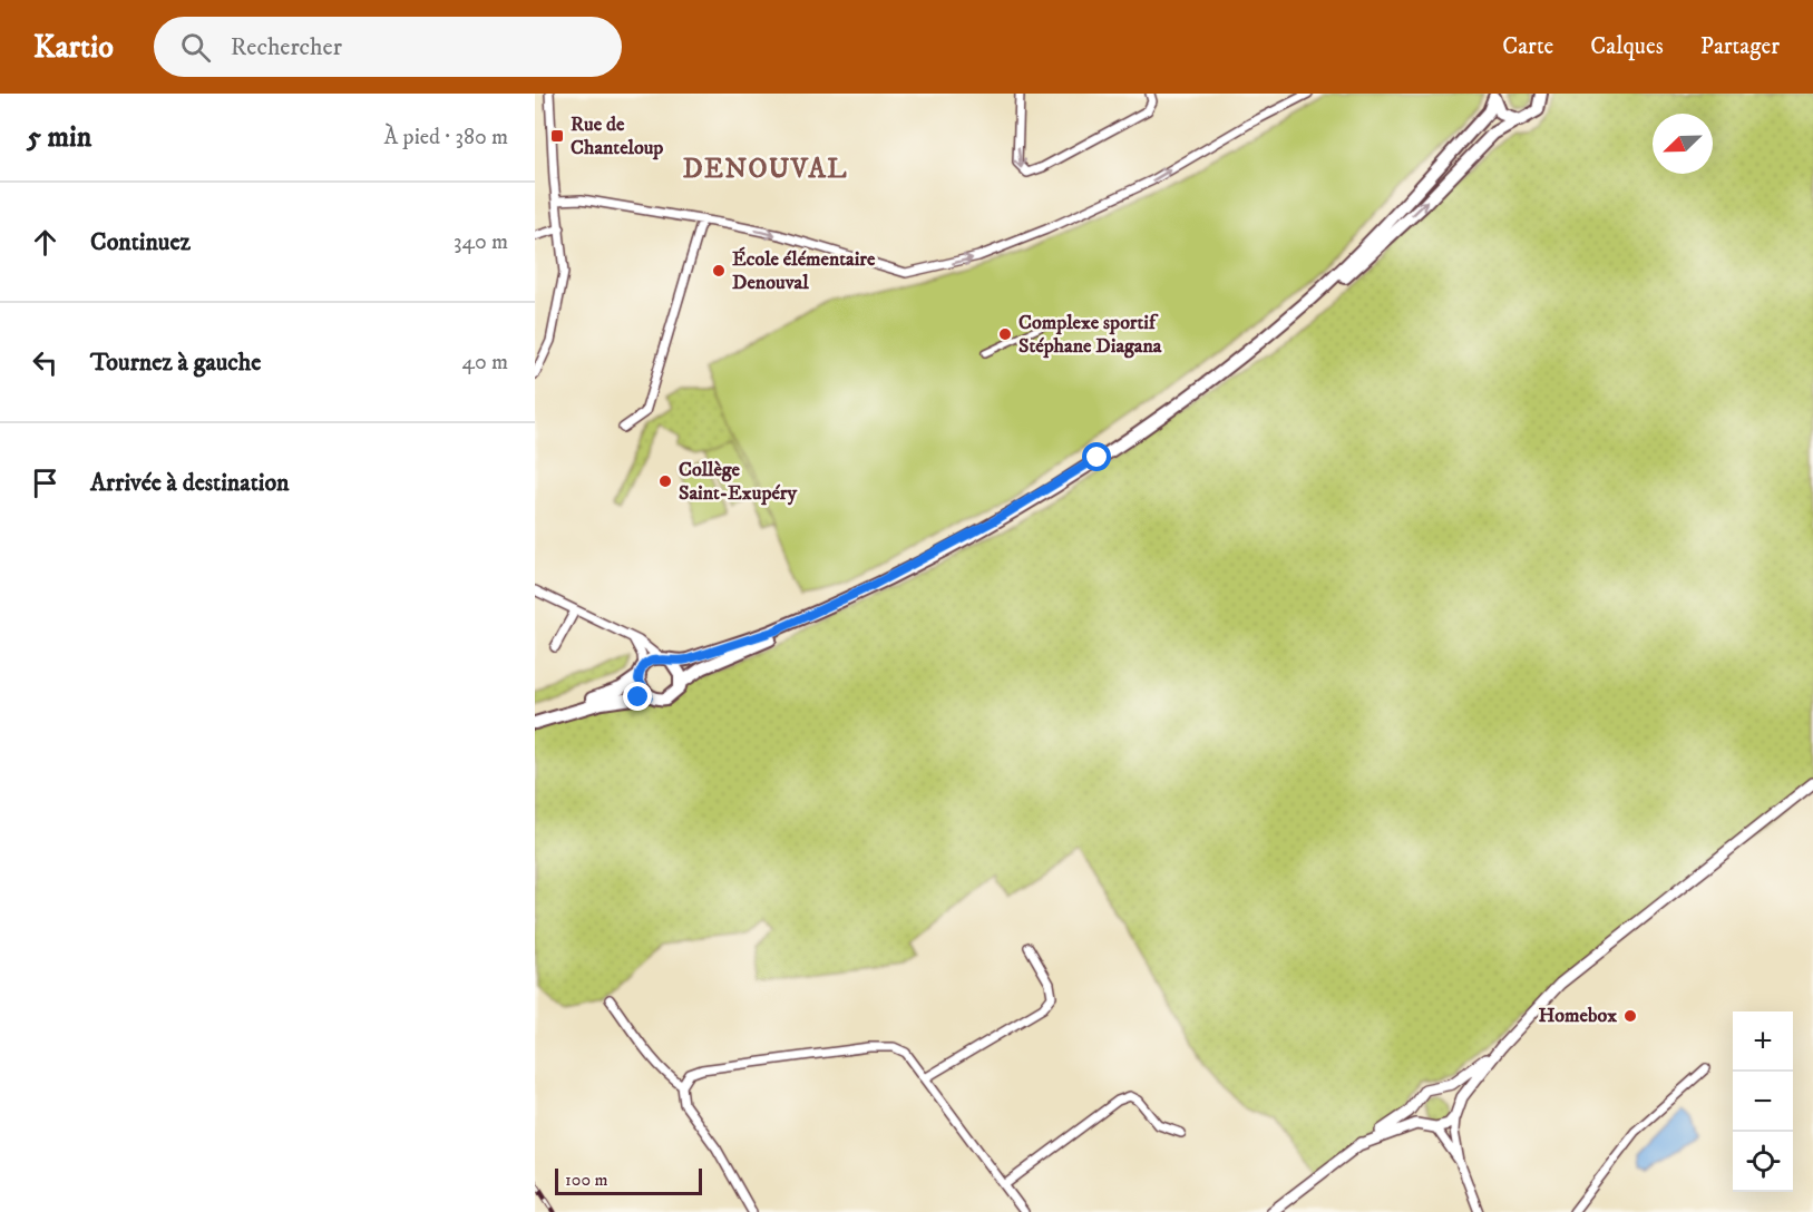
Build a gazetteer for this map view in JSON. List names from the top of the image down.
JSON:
{
  "districts": ["DENOUVAL"],
  "places": {
    "transit": ["Rue de Chanteloup"],
    "other": [
      "École élémentaire Denouval",
      "Complexe sportif Stéphane Diagana",
      "Collège Saint-Exupéry",
      "Homebox"
    ]
  },
  "scale_bar": "100 m",
  "north": "bottom left",
  "page": {
    "header": "Kartio",
    "search": "Rechercher",
    "nav": ["Carte", "Calques", "Partager"],
    "heading": ["5 min", "À pied · 380 m"],
    "list": [
      ["Continuez", "340 m"],
      ["Tournez à gauche", "40 m"],
      "Arrivée à destination"
    ],
    "map_buttons": ["+", "−"],
    "scale": "100 m"
  }
}
